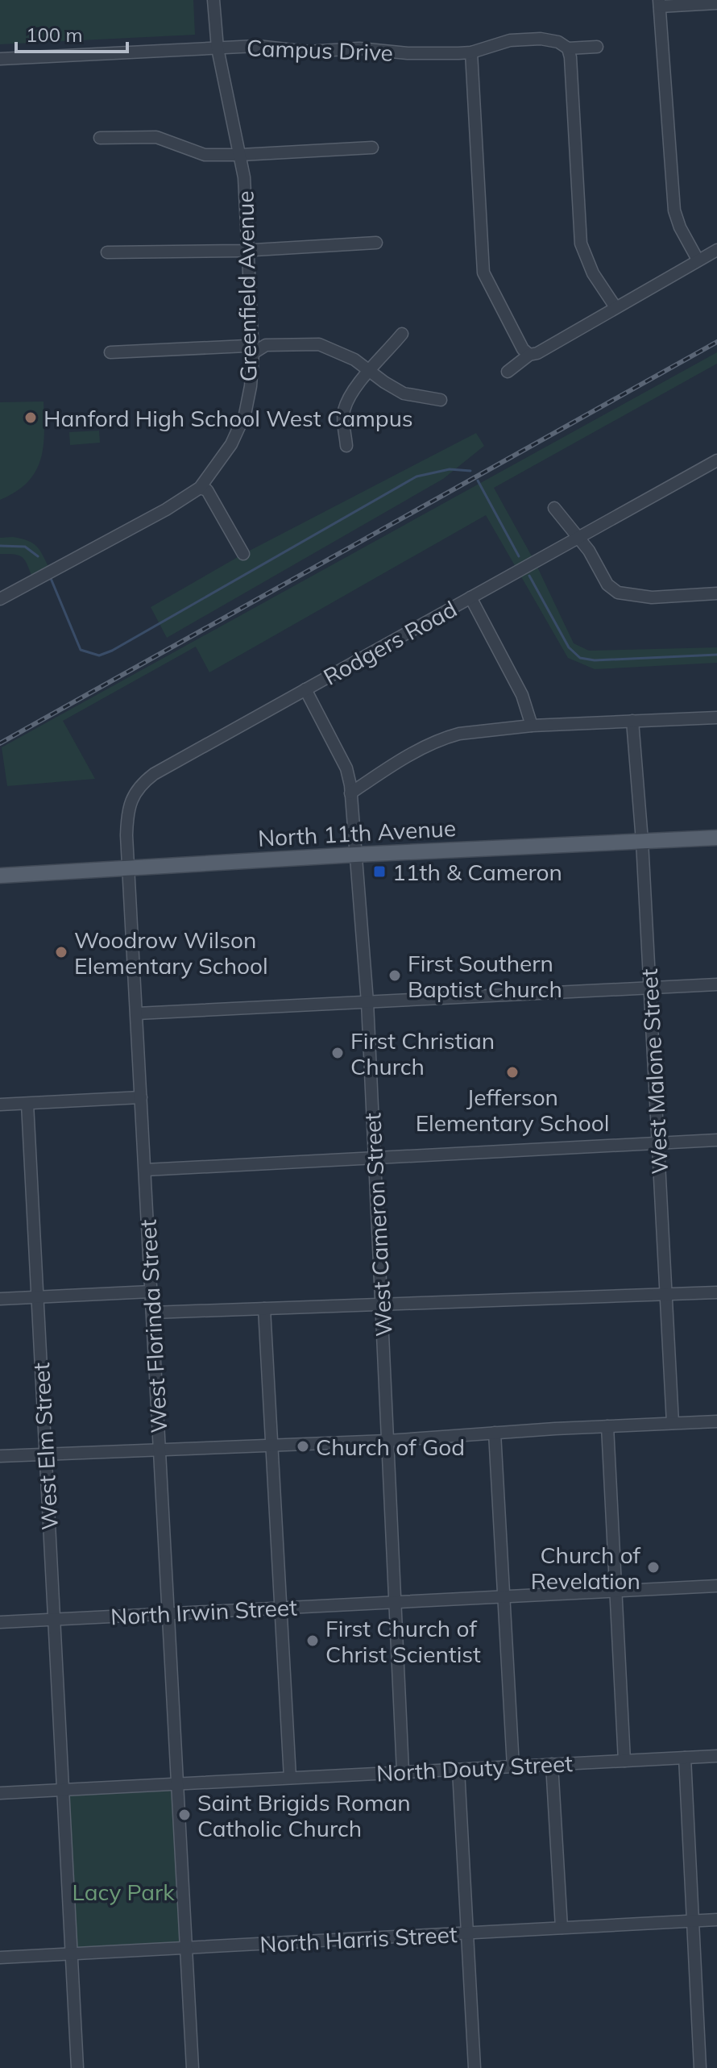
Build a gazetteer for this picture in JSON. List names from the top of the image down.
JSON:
{
  "streets": {
    "main road": ["North 11th Avenue"],
    "street": [
      "Campus Drive",
      "Greenfield Avenue",
      "Rodgers Road",
      "West Malone Street",
      "West Cameron Street",
      "West Florinda Street",
      "West Elm Street",
      "North Irwin Street",
      "North Douty Street",
      "North Harris Street"
    ]
  },
  "crossings": [
    ["Campus Drive", "Greenfield Avenue"],
    ["Rodgers Road", "North 11th Avenue"],
    ["Rodgers Road", "West Cameron Street"],
    ["Rodgers Road", "West Florinda Street"],
    ["North 11th Avenue", "West Malone Street"],
    ["North 11th Avenue", "West Cameron Street"],
    ["North 11th Avenue", "West Florinda Street"],
    ["West Cameron Street", "North Irwin Street"],
    ["West Cameron Street", "North Douty Street"],
    ["West Florinda Street", "North Irwin Street"],
    ["West Florinda Street", "North Douty Street"],
    ["West Florinda Street", "North Harris Street"],
    ["West Elm Street", "North Irwin Street"],
    ["West Elm Street", "North Douty Street"],
    ["West Elm Street", "North Harris Street"]
  ],
  "parks": ["Lacy Park"],
  "places": {
    "other": [
      "Hanford High School West Campus",
      "Woodrow Wilson Elementary School",
      "First Southern Baptist Church",
      "First Christian Church",
      "Jefferson Elementary School",
      "Church of God",
      "Church of Revelation",
      "First Church of Christ Scientist",
      "Saint Brigids Roman Catholic Church"
    ],
    "transit": ["11th & Cameron"]
  },
  "scale_bar": "100 m"
}
